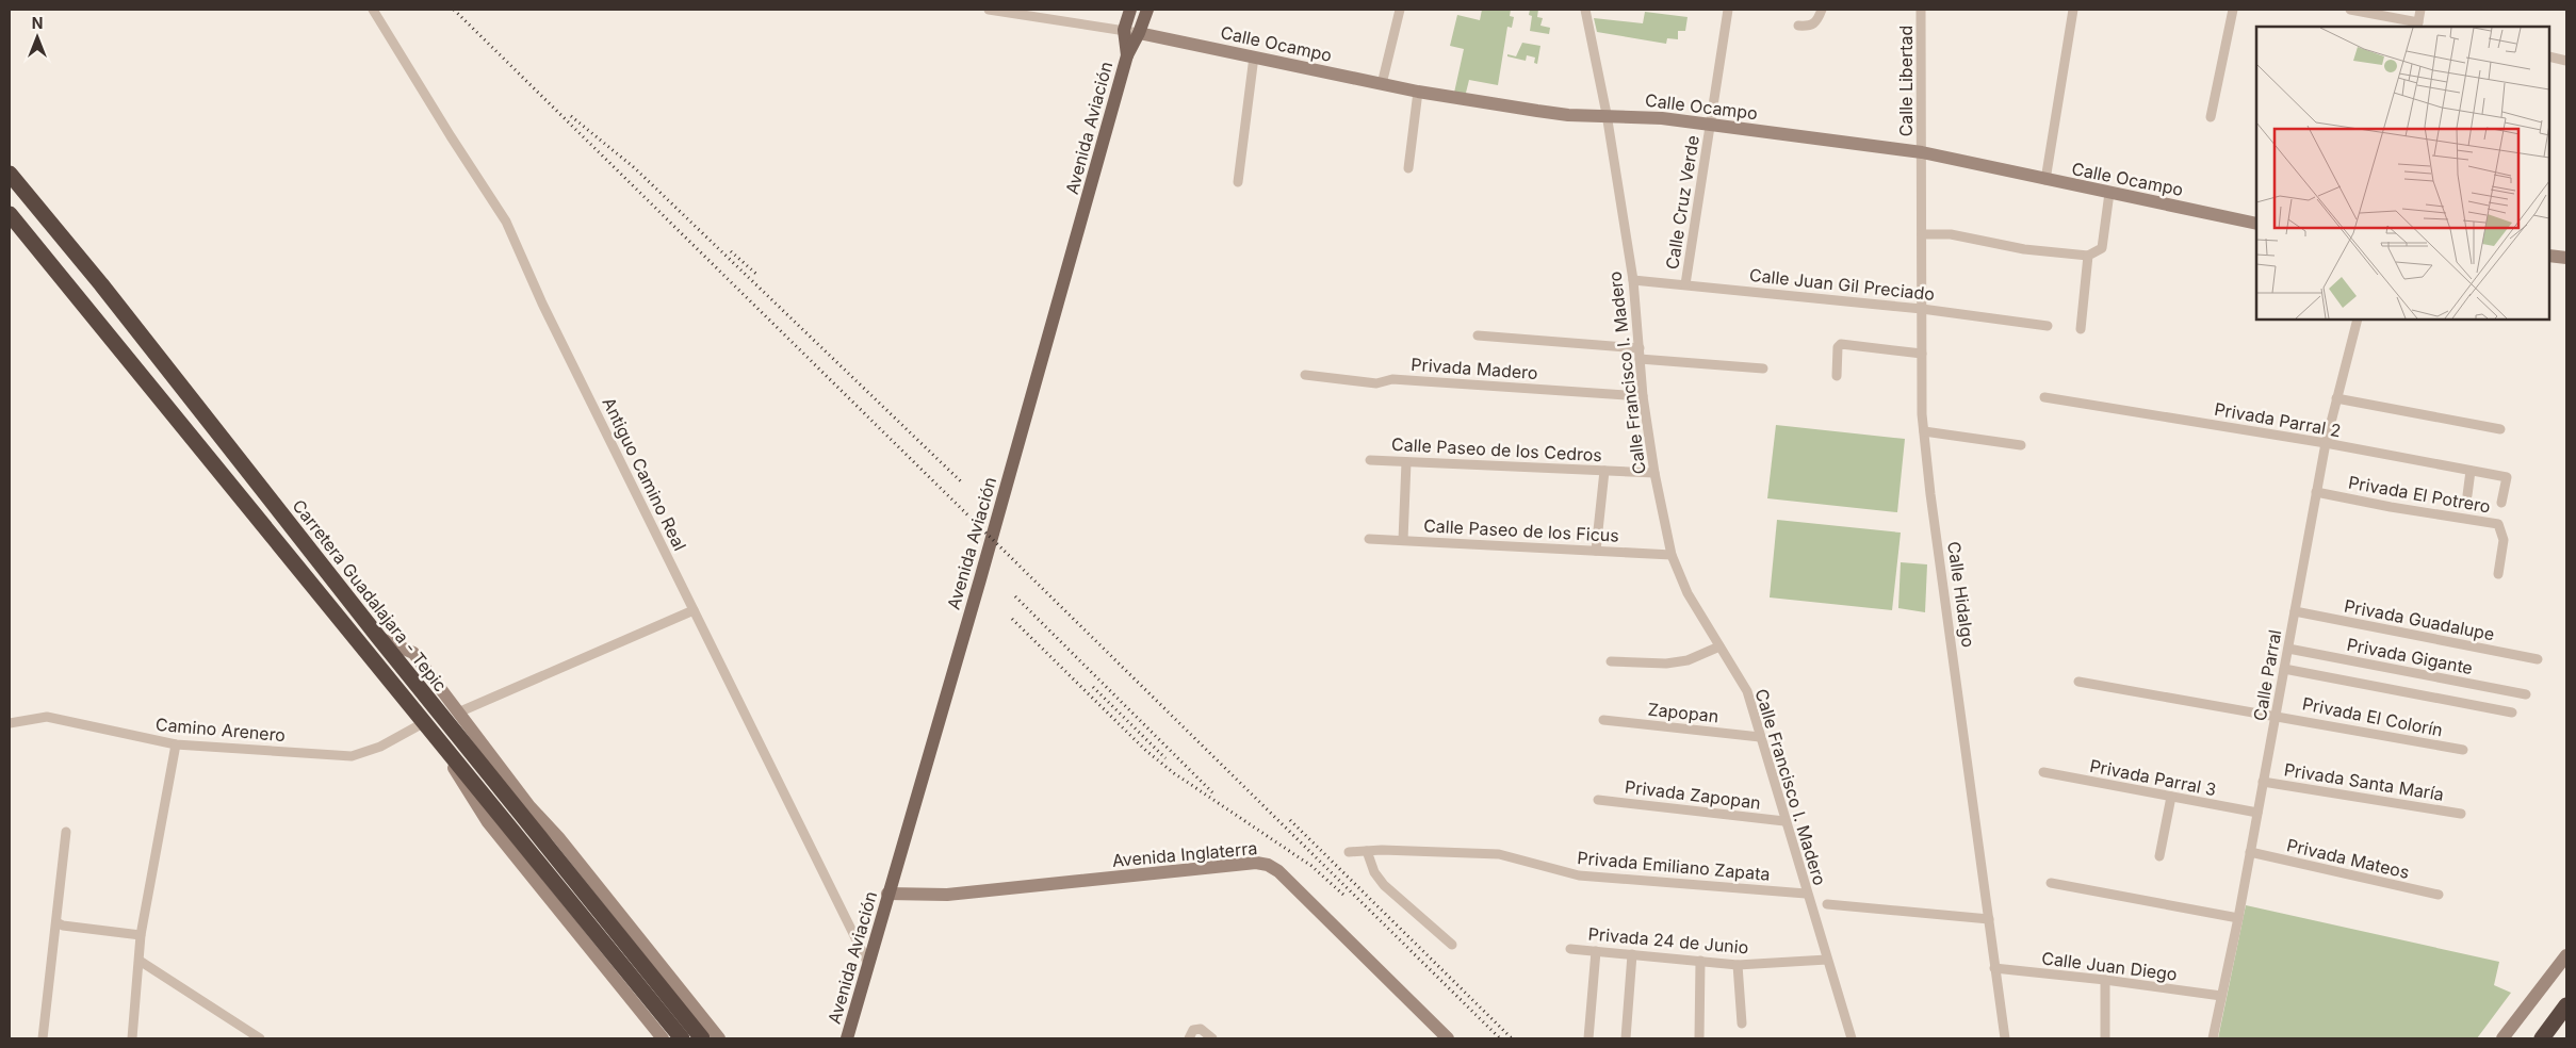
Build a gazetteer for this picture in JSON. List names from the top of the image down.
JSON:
{
  "streets": {
    "highway": ["Carretera Guadalajara - Tepic"],
    "main road": ["Avenida Aviación"],
    "street": [
      "Calle Ocampo",
      "Calle Libertad",
      "Calle Cruz Verde",
      "Calle Juan Gil Preciado",
      "Privada Madero",
      "Calle Francisco I. Madero",
      "Privada Parral 2",
      "Calle Paseo de los Cedros",
      "Antiguo Camino Real",
      "Privada El Potrero",
      "Calle Paseo de los Ficus",
      "Calle Hidalgo",
      "Privada Guadalupe",
      "Privada Gigante",
      "Calle Parral",
      "Zapopan",
      "Privada El Colorín",
      "Camino Arenero",
      "Privada Parral 3",
      "Privada Santa María",
      "Privada Zapopan",
      "Avenida Inglaterra",
      "Privada Mateos",
      "Privada Emiliano Zapata",
      "Privada 24 de Junio",
      "Calle Juan Diego"
    ]
  },
  "crossings": [
    ["Calle Ocampo", "Calle Libertad"],
    ["Calle Ocampo", "Avenida Aviación"],
    ["Calle Ocampo", "Calle Cruz Verde"],
    ["Calle Ocampo", "Calle Francisco I. Madero"],
    ["Calle Ocampo", "Calle Hidalgo"],
    ["Calle Libertad", "Calle Hidalgo"],
    ["Avenida Aviación", "Antiguo Camino Real"],
    ["Avenida Aviación", "Avenida Inglaterra"],
    ["Calle Cruz Verde", "Calle Juan Gil Preciado"],
    ["Calle Juan Gil Preciado", "Calle Francisco I. Madero"],
    ["Calle Juan Gil Preciado", "Calle Hidalgo"],
    ["Privada Madero", "Calle Francisco I. Madero"],
    ["Calle Francisco I. Madero", "Calle Paseo de los Cedros"],
    ["Calle Francisco I. Madero", "Calle Paseo de los Ficus"],
    ["Calle Francisco I. Madero", "Zapopan"],
    ["Calle Francisco I. Madero", "Privada Zapopan"],
    ["Calle Francisco I. Madero", "Privada Emiliano Zapata"],
    ["Calle Francisco I. Madero", "Privada 24 de Junio"],
    ["Privada Parral 2", "Calle Parral"],
    ["Privada El Potrero", "Calle Parral"],
    ["Calle Hidalgo", "Calle Juan Diego"],
    ["Carretera Guadalajara - Tepic", "Camino Arenero"],
    ["Privada Guadalupe", "Calle Parral"],
    ["Privada Gigante", "Calle Parral"],
    ["Calle Parral", "Privada El Colorín"],
    ["Calle Parral", "Privada Parral 3"],
    ["Calle Parral", "Privada Santa María"],
    ["Calle Parral", "Privada Mateos"],
    ["Calle Parral", "Calle Juan Diego"]
  ],
  "north": "top"
}
